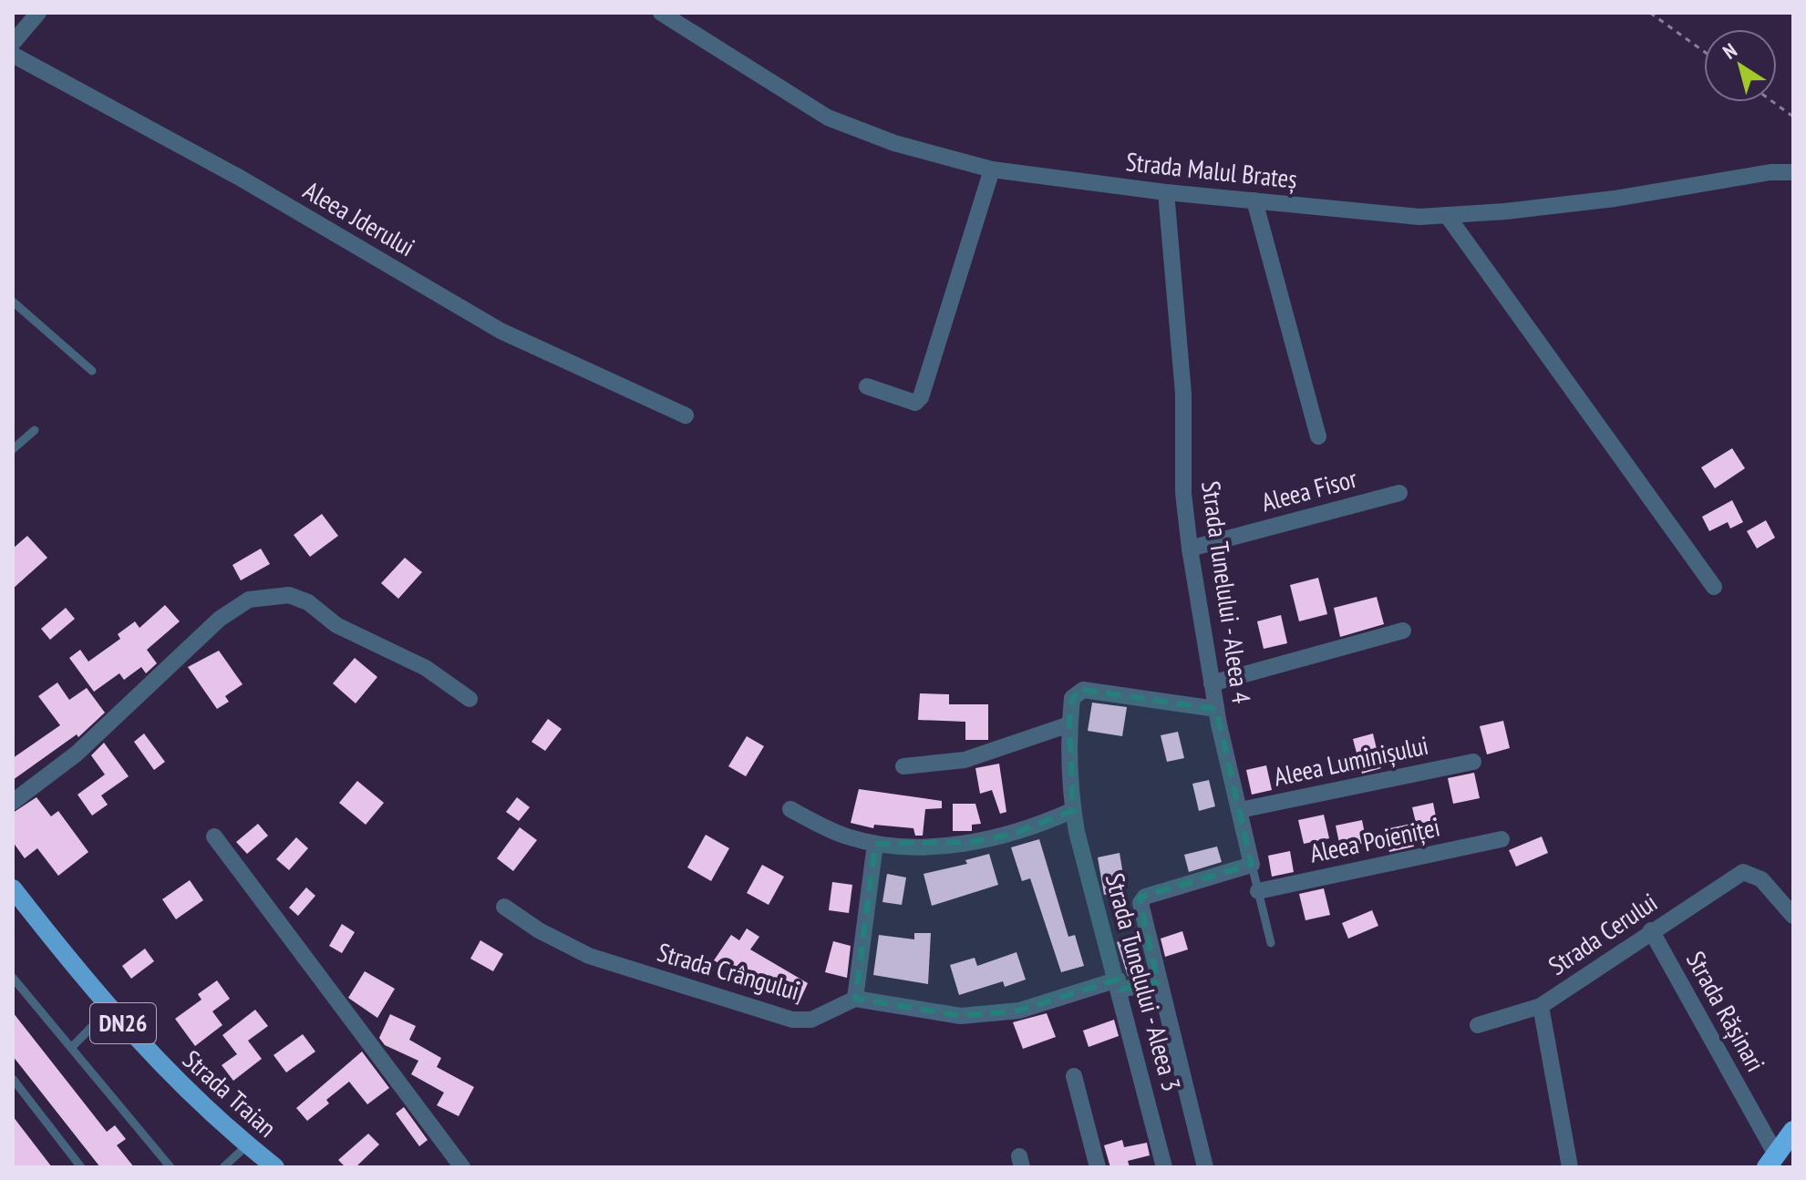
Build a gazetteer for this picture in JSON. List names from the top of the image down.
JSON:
{
  "streets": {
    "main road": ["DN26", "Strada Traian"],
    "street": [
      "Strada Malul Brateș",
      "Aleea Jderului",
      "Aleea Fisor",
      "Strada Tunelului - Aleea 4",
      "Aleea Luminișului",
      "Aleea Poieniței",
      "Strada Cerului",
      "Strada Crângului",
      "Strada Tunelului - Aleea 3",
      "Strada Rășinari"
    ]
  },
  "crossings": [
    ["Strada Malul Brateș", "Strada Tunelului - Aleea 4"],
    ["Aleea Fisor", "Strada Tunelului - Aleea 4"],
    ["Strada Tunelului - Aleea 4", "Aleea Luminișului"],
    ["Strada Tunelului - Aleea 4", "Aleea Poieniței"],
    ["Strada Tunelului - Aleea 4", "Strada Tunelului - Aleea 3"],
    ["Strada Cerului", "Strada Rășinari"]
  ],
  "north": "top left"
}
